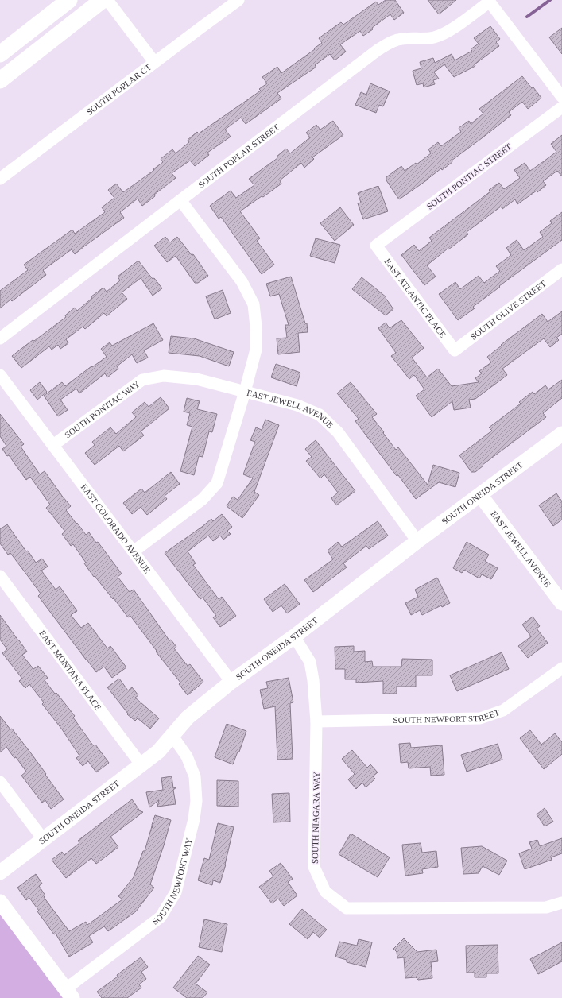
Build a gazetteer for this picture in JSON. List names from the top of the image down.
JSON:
{
  "streets": {
    "street": [
      "SOUTH POPLAR CT",
      "SOUTH POPLAR STREET",
      "SOUTH PONTIAC STREET",
      "EAST ATLANTIC PLACE",
      "SOUTH OLIVE STREET",
      "SOUTH PONTIAC WAY",
      "EAST JEWELL AVENUE",
      "SOUTH ONEIDA STREET",
      "EAST COLORADO AVENUE",
      "EAST MONTANA PLACE",
      "SOUTH NEWPORT STREET",
      "SOUTH NIAGARA WAY",
      "SOUTH NEWPORT WAY"
    ]
  },
  "crossings": [
    ["SOUTH POPLAR STREET", "EAST JEWELL AVENUE"],
    ["SOUTH PONTIAC STREET", "EAST ATLANTIC PLACE"],
    ["EAST ATLANTIC PLACE", "SOUTH OLIVE STREET"],
    ["SOUTH PONTIAC WAY", "EAST JEWELL AVENUE"],
    ["SOUTH PONTIAC WAY", "EAST COLORADO AVENUE"],
    ["EAST JEWELL AVENUE", "SOUTH ONEIDA STREET"],
    ["SOUTH ONEIDA STREET", "EAST COLORADO AVENUE"],
    ["SOUTH ONEIDA STREET", "EAST MONTANA PLACE"],
    ["SOUTH ONEIDA STREET", "SOUTH NIAGARA WAY"],
    ["SOUTH ONEIDA STREET", "SOUTH NEWPORT WAY"],
    ["SOUTH NEWPORT STREET", "SOUTH NIAGARA WAY"]
  ]
}
